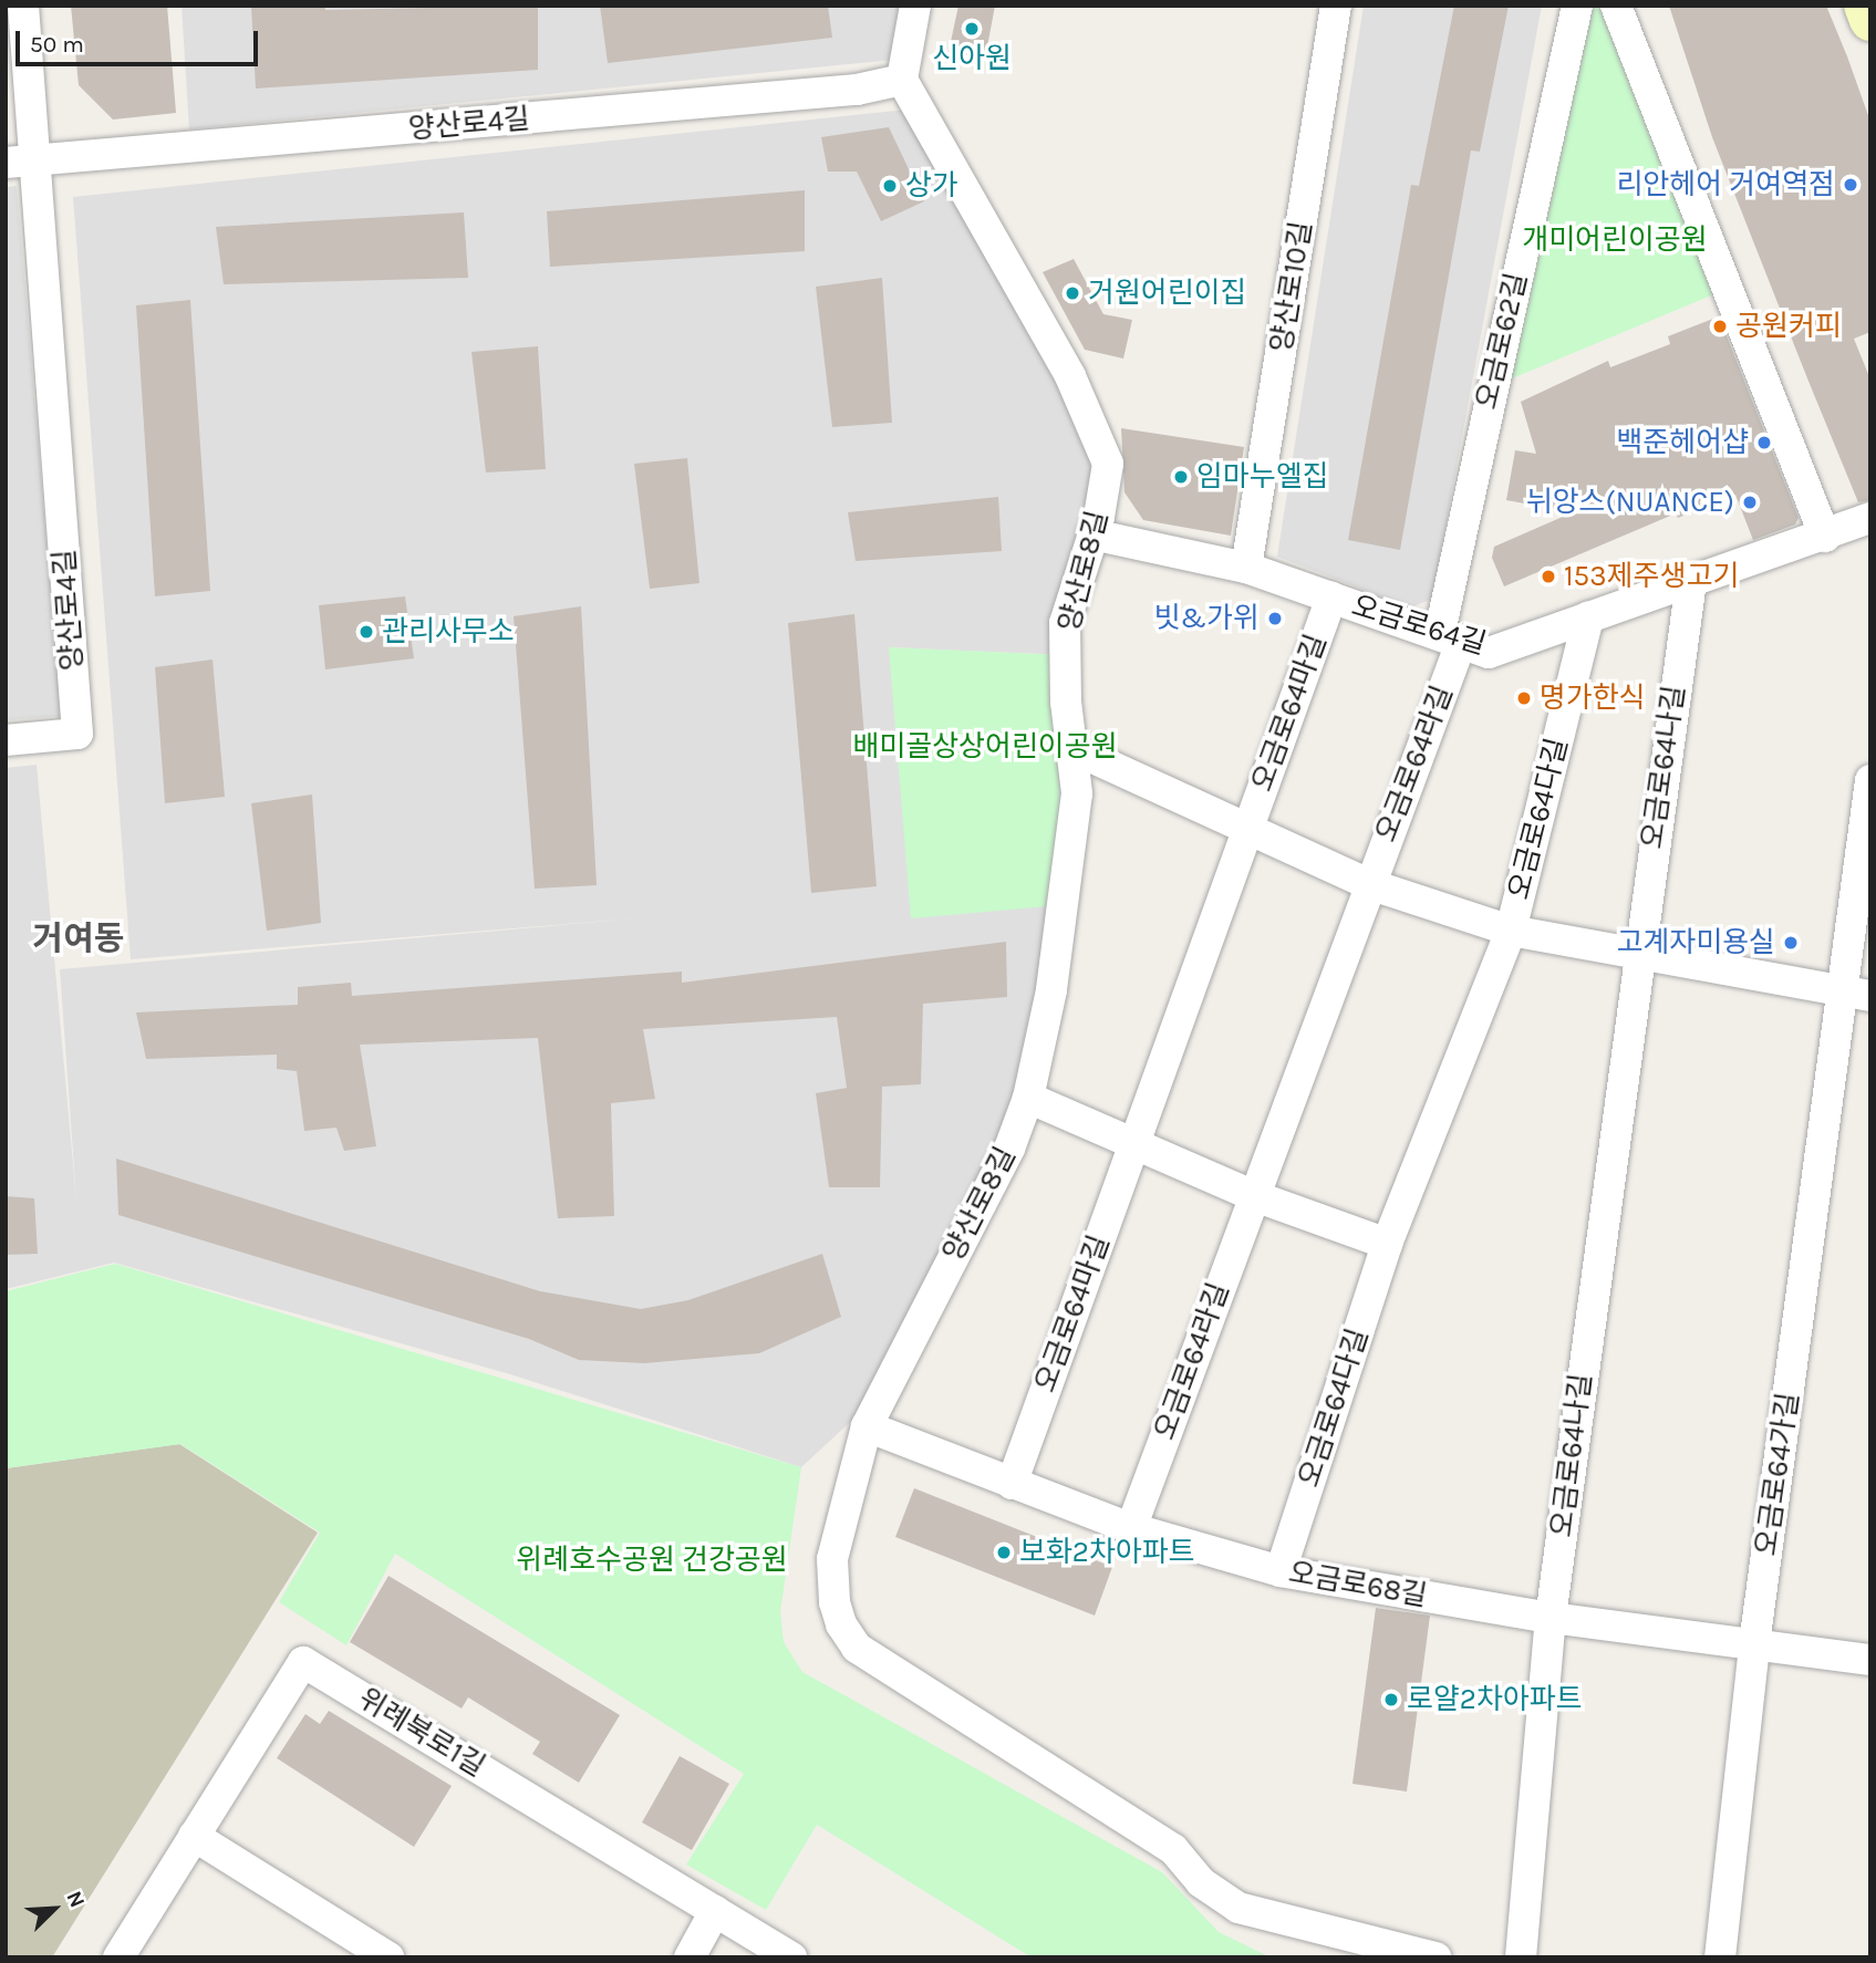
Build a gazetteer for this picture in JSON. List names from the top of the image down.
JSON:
{
  "streets": {
    "street": [
      "양산로4길",
      "양산로10길",
      "오금로62길",
      "양산로8길",
      "오금로64길",
      "오금로64마길",
      "오금로64라길",
      "오금로64나길",
      "오금로64다길",
      "오금로64가길",
      "오금로68길",
      "위례북로1길"
    ]
  },
  "crossings": [
    ["양산로4길", "양산로8길"],
    ["양산로10길", "오금로64길"],
    ["오금로62길", "오금로64길"],
    ["오금로62길", "오금로64라길"],
    ["양산로8길", "오금로64길"],
    ["양산로8길", "오금로64마길"],
    ["양산로8길", "오금로68길"],
    ["오금로64길", "오금로64마길"],
    ["오금로64길", "오금로64라길"],
    ["오금로64길", "오금로64나길"],
    ["오금로64길", "오금로64다길"],
    ["오금로64마길", "오금로68길"],
    ["오금로64라길", "오금로64다길"],
    ["오금로64라길", "오금로68길"],
    ["오금로64나길", "오금로68길"],
    ["오금로64다길", "오금로68길"],
    ["오금로64가길", "오금로68길"]
  ],
  "districts": ["거여동"],
  "parks": ["개미어린이공원", "배미골상상어린이공원", "위례호수공원 건강공원"],
  "places": [
    "신아원",
    "리안헤어 거여역점",
    "상가",
    "거원어린이집",
    "공원커피",
    "백준헤어샵",
    "임마누엘집",
    "뉘앙스(NUANCE)",
    "153제주생고기",
    "빗&가위",
    "관리사무소",
    "명가한식",
    "고계자미용실",
    "보화2차아파트",
    "로얄2차아파트"
  ],
  "scale_bar": "50 m",
  "north": "top right"
}
